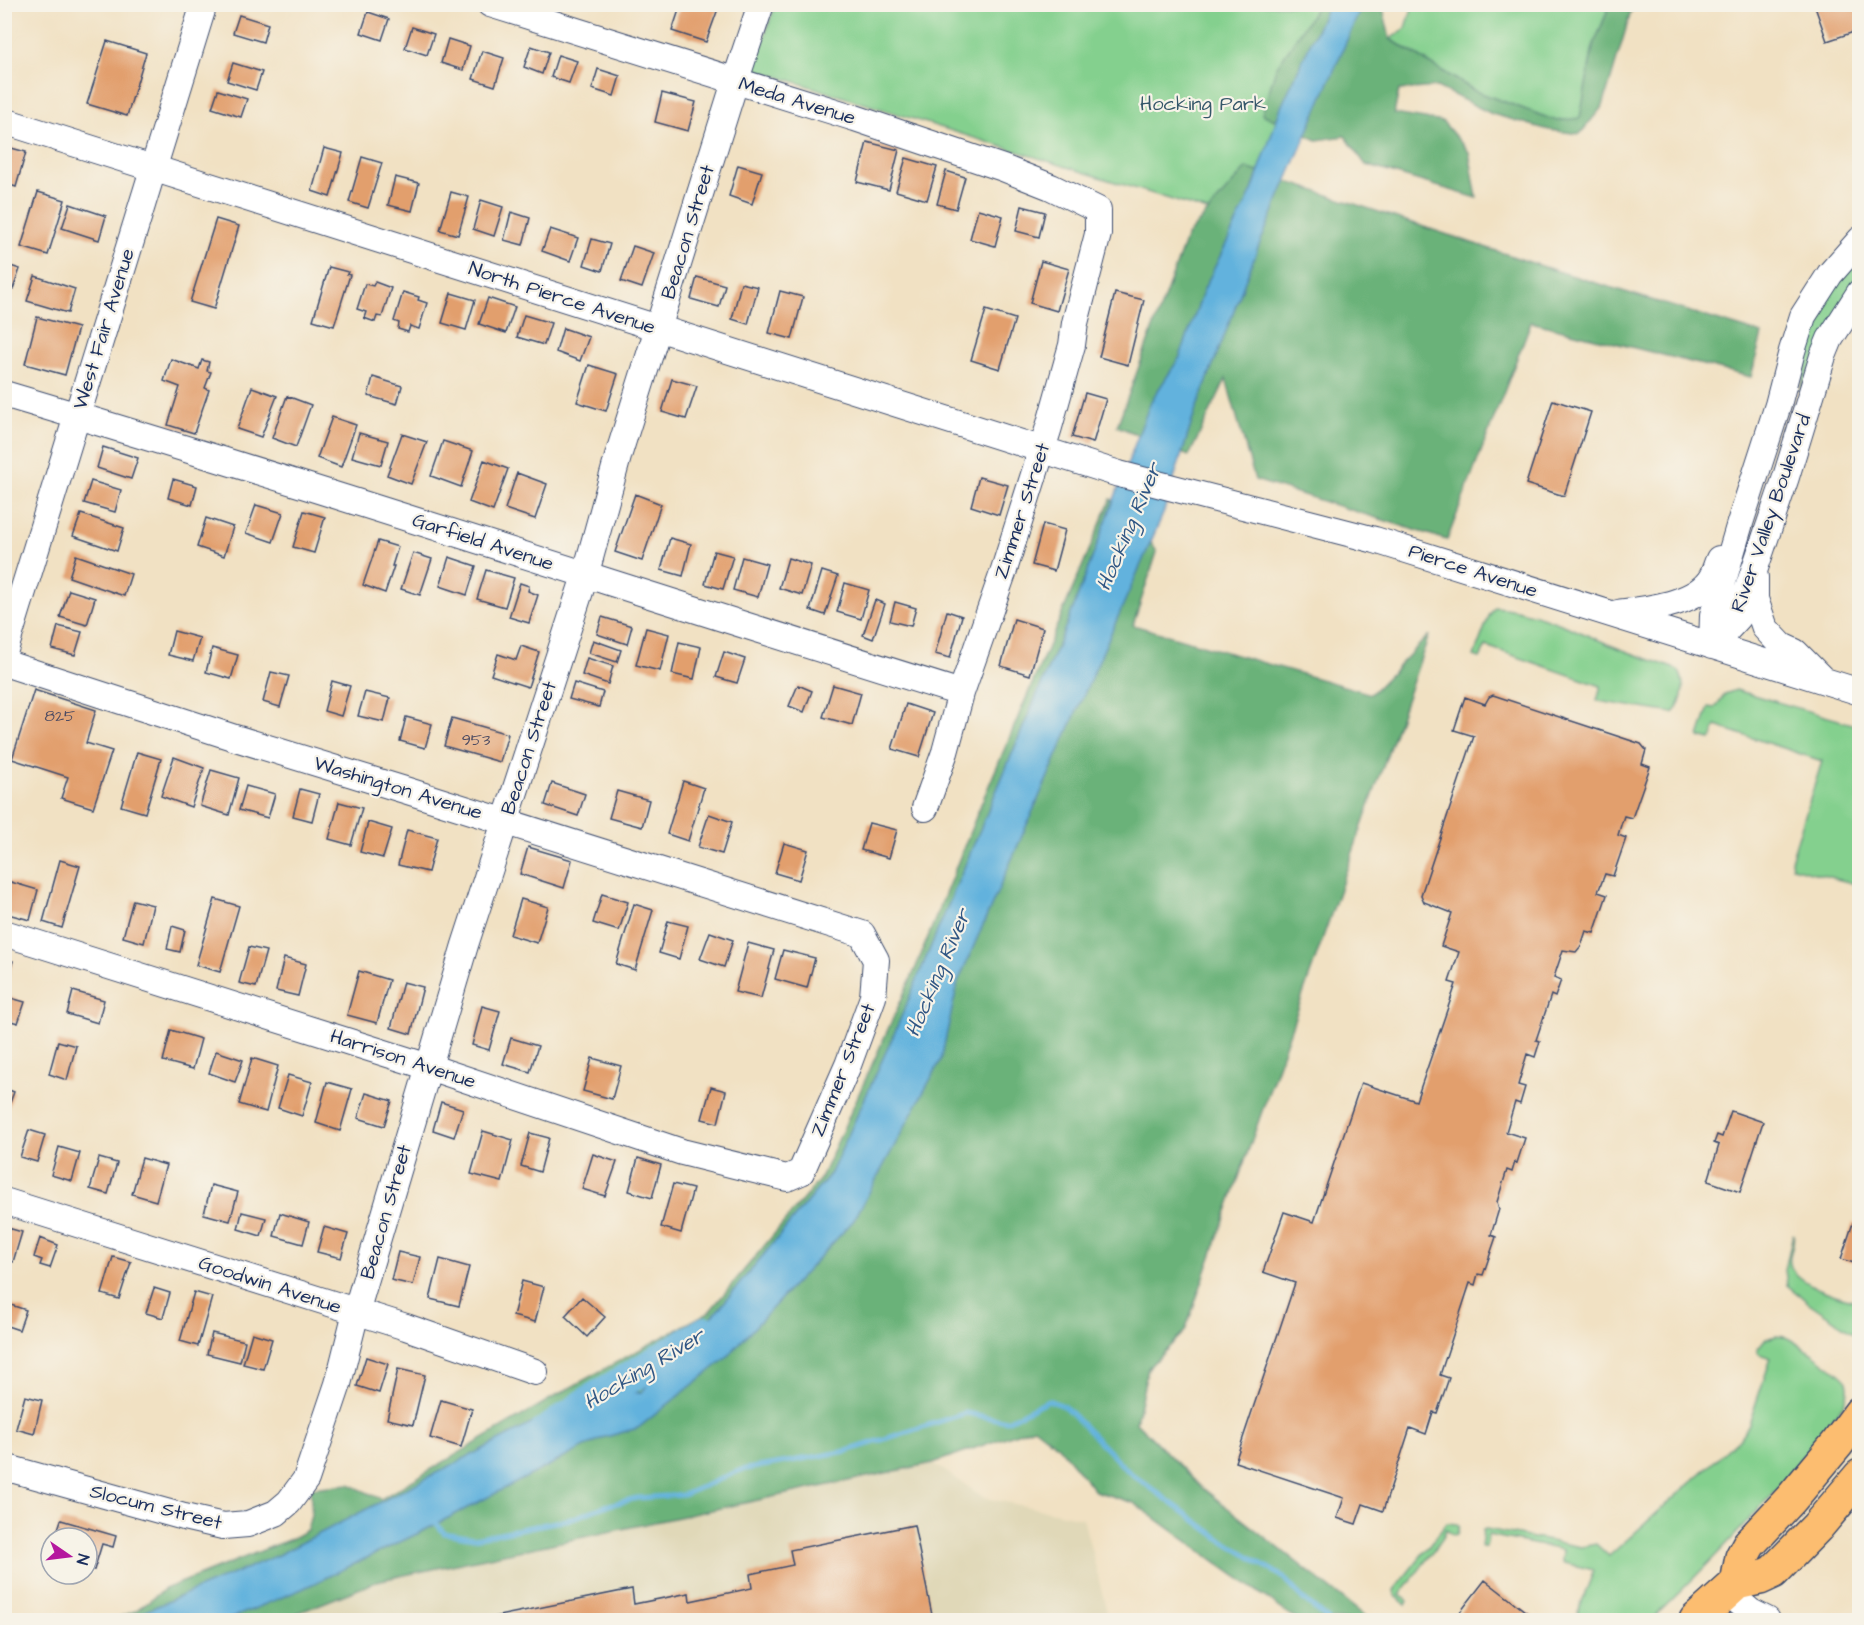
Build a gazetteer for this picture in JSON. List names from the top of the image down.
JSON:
{
  "streets": {
    "street": [
      "Meda Avenue",
      "Beacon Street",
      "North Pierce Avenue",
      "West Fair Avenue",
      "Zimmer Street",
      "River Valley Boulevard",
      "Garfield Avenue",
      "Pierce Avenue",
      "Washington Avenue",
      "Harrison Avenue",
      "Goodwin Avenue",
      "Slocum Street"
    ]
  },
  "crossings": [
    ["Meda Avenue", "Beacon Street"],
    ["Meda Avenue", "Zimmer Street"],
    ["Beacon Street", "North Pierce Avenue"],
    ["Beacon Street", "Garfield Avenue"],
    ["Beacon Street", "Washington Avenue"],
    ["Beacon Street", "Harrison Avenue"],
    ["Beacon Street", "Goodwin Avenue"],
    ["Beacon Street", "Slocum Street"],
    ["North Pierce Avenue", "West Fair Avenue"],
    ["North Pierce Avenue", "Zimmer Street"],
    ["North Pierce Avenue", "Pierce Avenue"],
    ["West Fair Avenue", "Garfield Avenue"],
    ["Zimmer Street", "Garfield Avenue"],
    ["Zimmer Street", "Washington Avenue"],
    ["Zimmer Street", "Harrison Avenue"],
    ["River Valley Boulevard", "Pierce Avenue"]
  ],
  "water": ["Hocking River"],
  "parks": ["Hocking Park"],
  "house_numbers": ["825", "953"],
  "north": "right"
}
